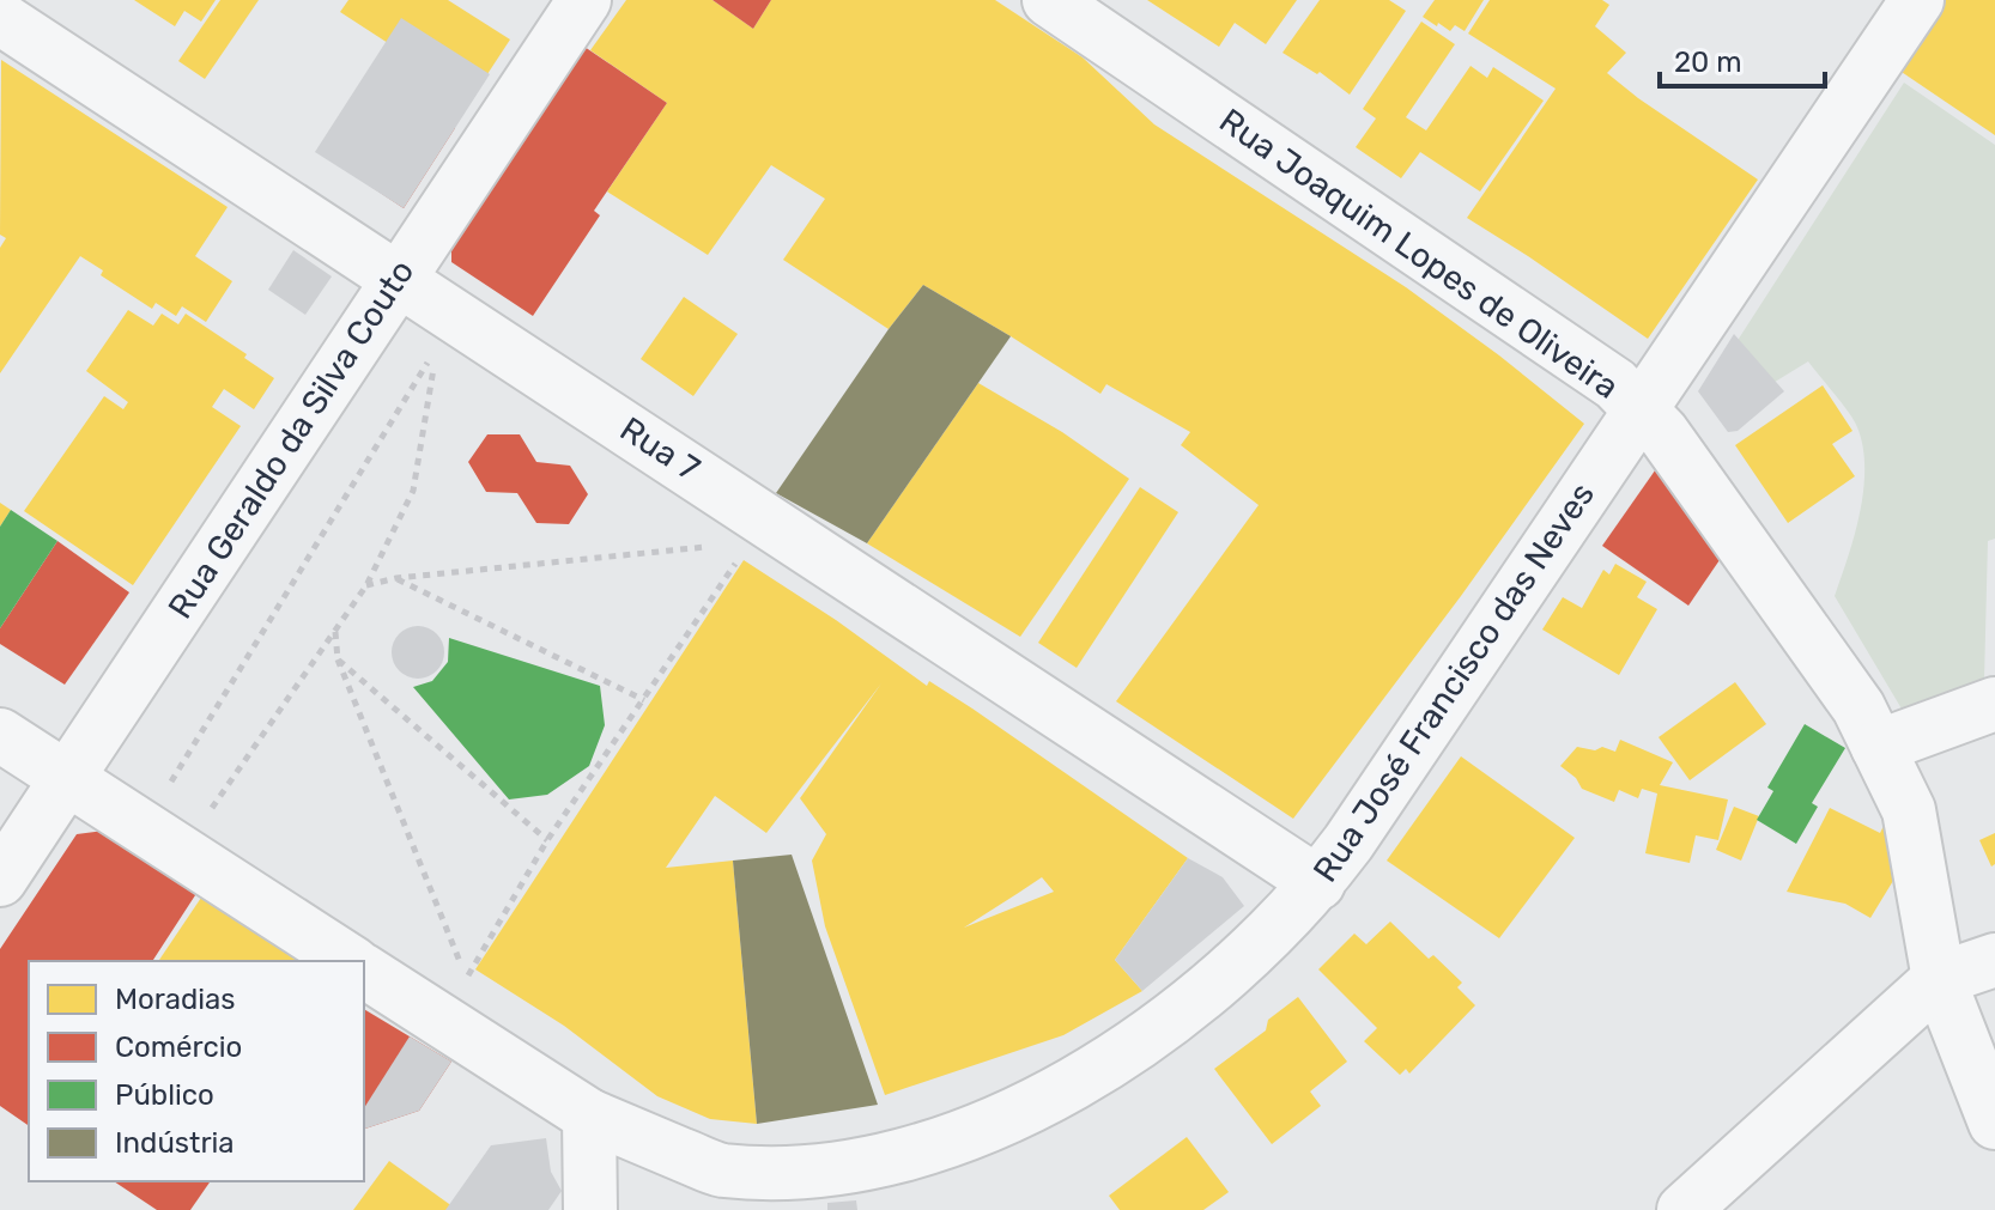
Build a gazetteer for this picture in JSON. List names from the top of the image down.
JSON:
{
  "streets": {
    "street": [
      "Rua Joaquim Lopes de Oliveira",
      "Rua Geraldo da Silva Couto",
      "Rua 7",
      "Rua José Francisco das Neves"
    ]
  },
  "crossings": [
    ["Rua Joaquim Lopes de Oliveira", "Rua José Francisco das Neves"],
    ["Rua Geraldo da Silva Couto", "Rua 7"],
    ["Rua 7", "Rua José Francisco das Neves"]
  ],
  "legend": [
    "Moradias",
    "Comércio",
    "Público",
    "Indústria"
  ],
  "scale_bar": "20 m"
}
